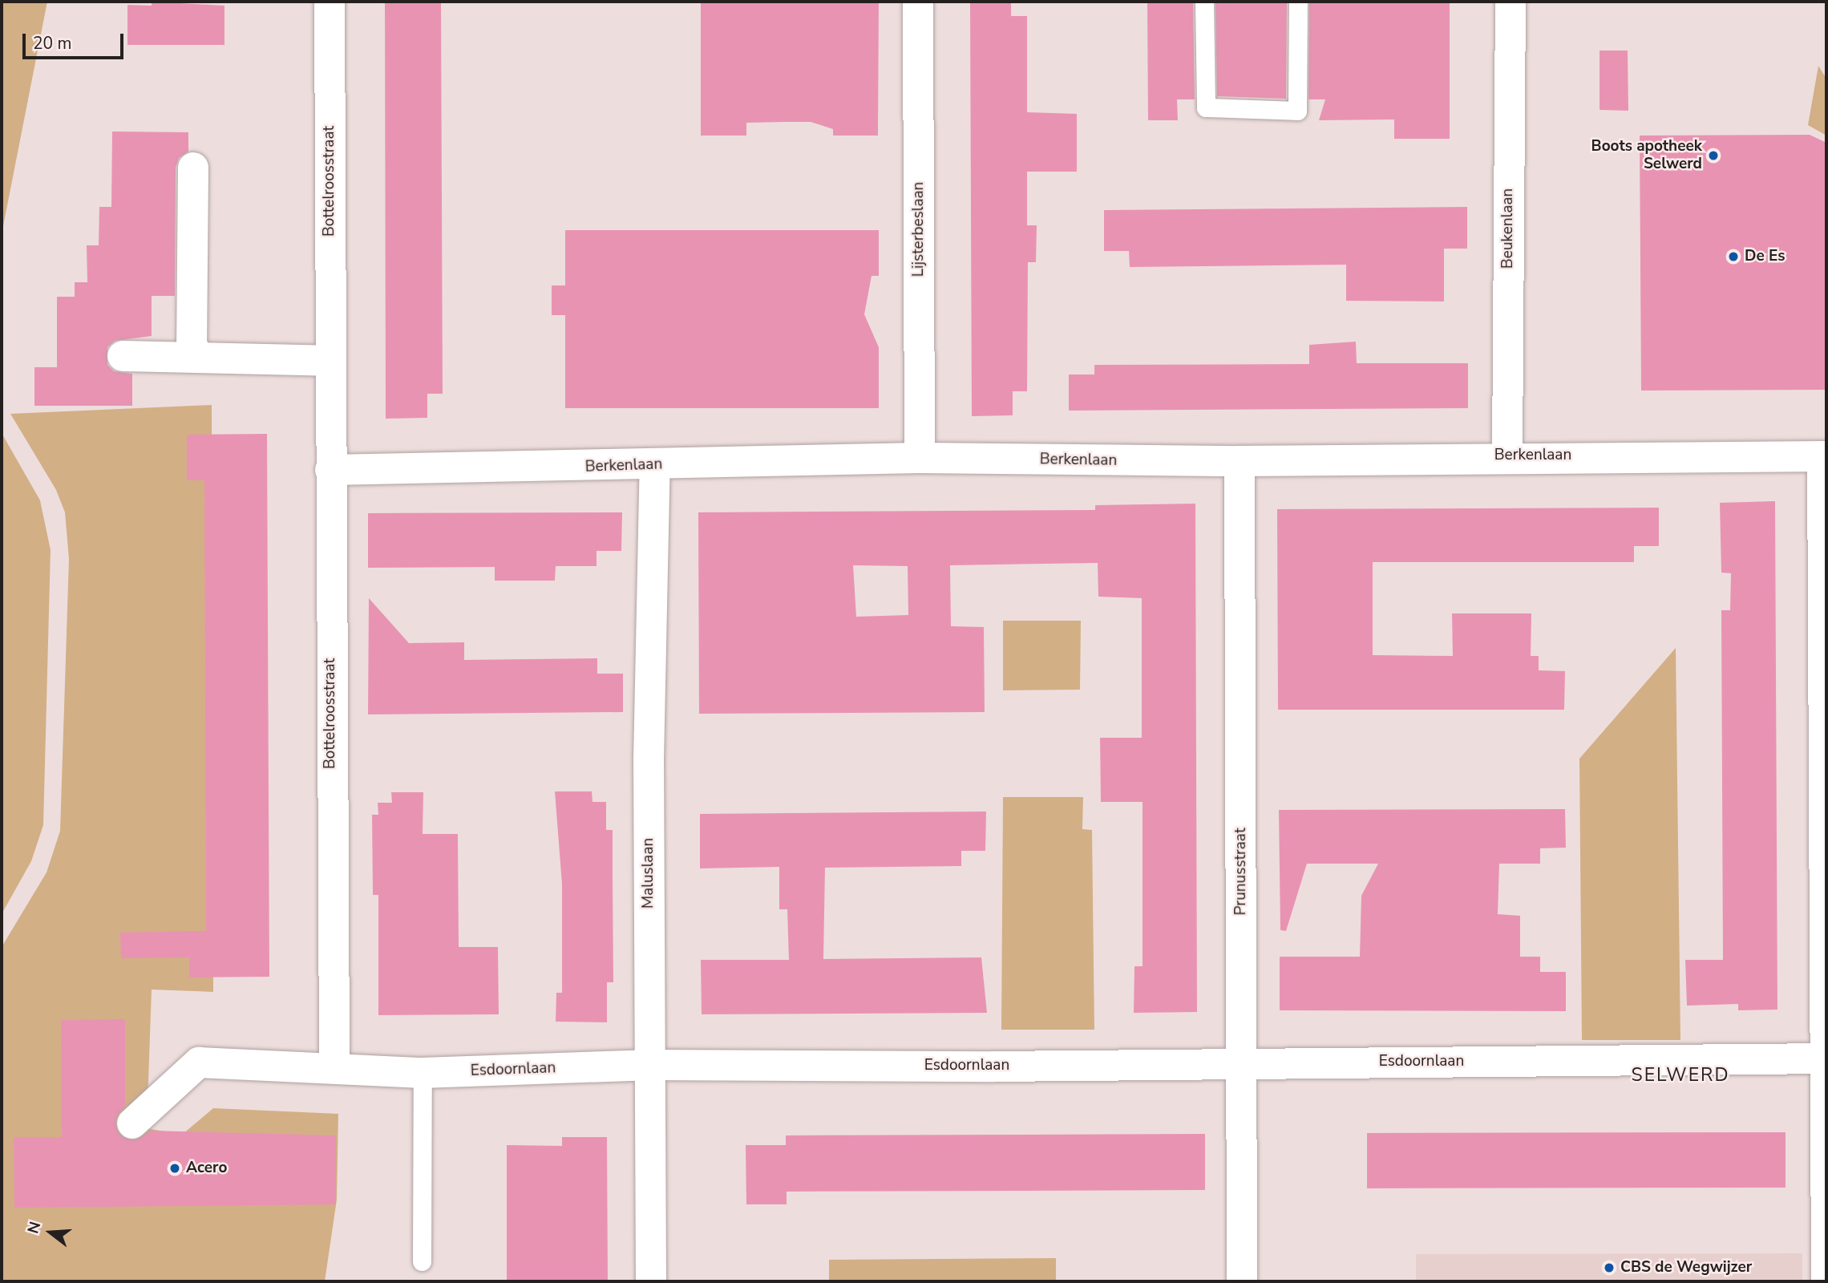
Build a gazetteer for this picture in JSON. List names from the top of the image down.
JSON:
{
  "streets": {
    "street": [
      "Bottelroosstraat",
      "Beukenlaan",
      "Lijsterbeslaan",
      "Berkenlaan",
      "Prunusstraat",
      "Maluslaan",
      "Esdoornlaan"
    ]
  },
  "crossings": [
    ["Bottelroosstraat", "Berkenlaan"],
    ["Bottelroosstraat", "Esdoornlaan"],
    ["Beukenlaan", "Berkenlaan"],
    ["Lijsterbeslaan", "Berkenlaan"],
    ["Berkenlaan", "Prunusstraat"],
    ["Berkenlaan", "Maluslaan"],
    ["Prunusstraat", "Esdoornlaan"],
    ["Maluslaan", "Esdoornlaan"]
  ],
  "districts": ["SELWERD"],
  "places": [
    "Boots apotheek Selwerd",
    "De Es",
    "Acero",
    "CBS de Wegwijzer"
  ],
  "scale_bar": "20 m",
  "north": "left"
}
